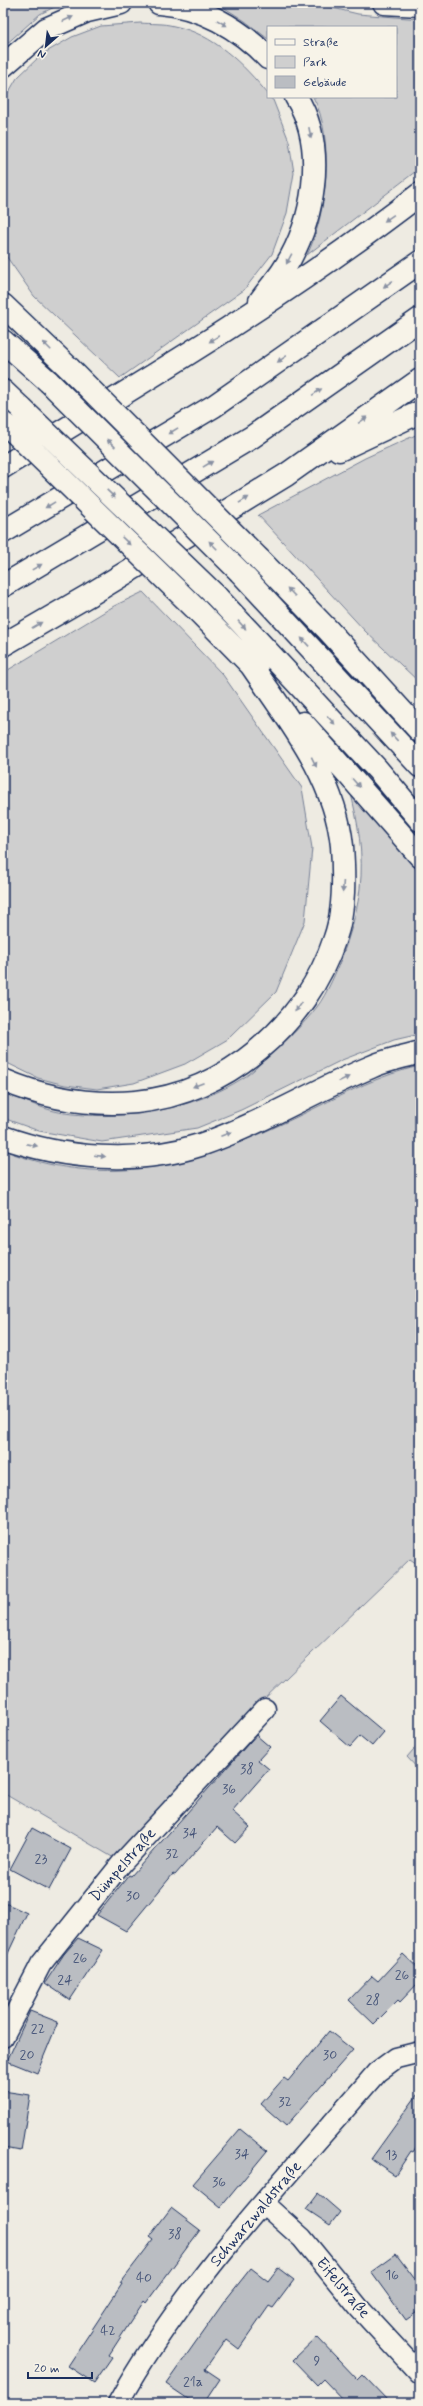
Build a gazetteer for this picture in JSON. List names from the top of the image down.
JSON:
{
  "streets": {
    "street": ["Dümpelstraße", "Schwarzwaldstraße", "Eifelstraße"]
  },
  "crossings": [
    ["Schwarzwaldstraße", "Eifelstraße"]
  ],
  "house_numbers": [
    "38",
    "36",
    "34",
    "32",
    "23",
    "30",
    "26",
    "26",
    "24",
    "28",
    "22",
    "20",
    "30",
    "32",
    "34",
    "13",
    "36",
    "38",
    "16",
    "40",
    "42",
    "9",
    "21a"
  ],
  "legend": ["Straße", "Park", "Gebäude"],
  "scale_bar": "20 m",
  "north": "bottom left"
}
